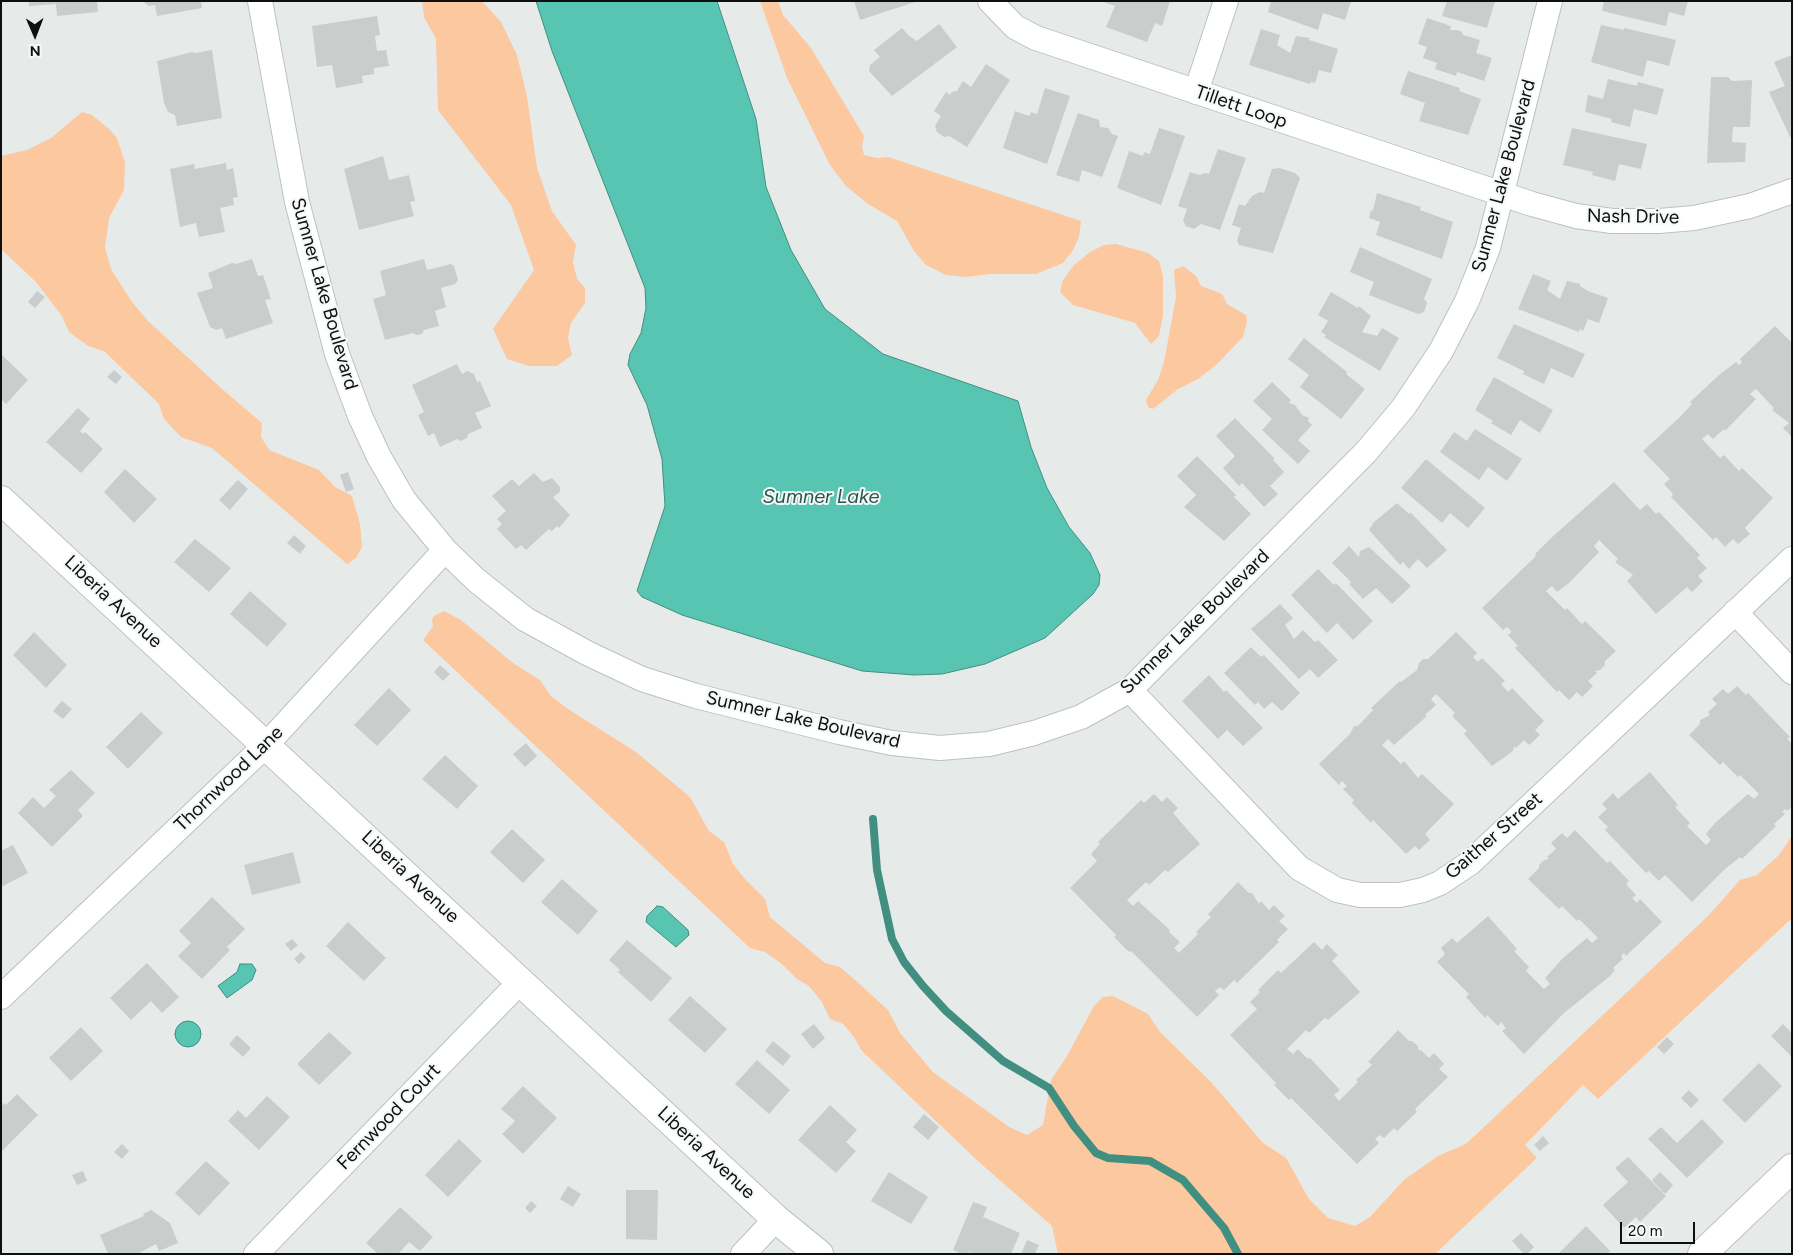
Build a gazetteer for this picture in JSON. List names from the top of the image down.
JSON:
{
  "streets": {
    "main road": ["Liberia Avenue"],
    "street": [
      "Tillett Loop",
      "Sumner Lake Boulevard",
      "Nash Drive",
      "Thornwood Lane",
      "Gaither Street",
      "Fernwood Court"
    ]
  },
  "crossings": [
    ["Tillett Loop", "Sumner Lake Boulevard"],
    ["Tillett Loop", "Nash Drive"],
    ["Sumner Lake Boulevard", "Nash Drive"],
    ["Sumner Lake Boulevard", "Thornwood Lane"],
    ["Sumner Lake Boulevard", "Gaither Street"],
    ["Liberia Avenue", "Thornwood Lane"],
    ["Liberia Avenue", "Fernwood Court"]
  ],
  "water": ["Sumner Lake"],
  "scale_bar": "20 m",
  "north": "bottom"
}
